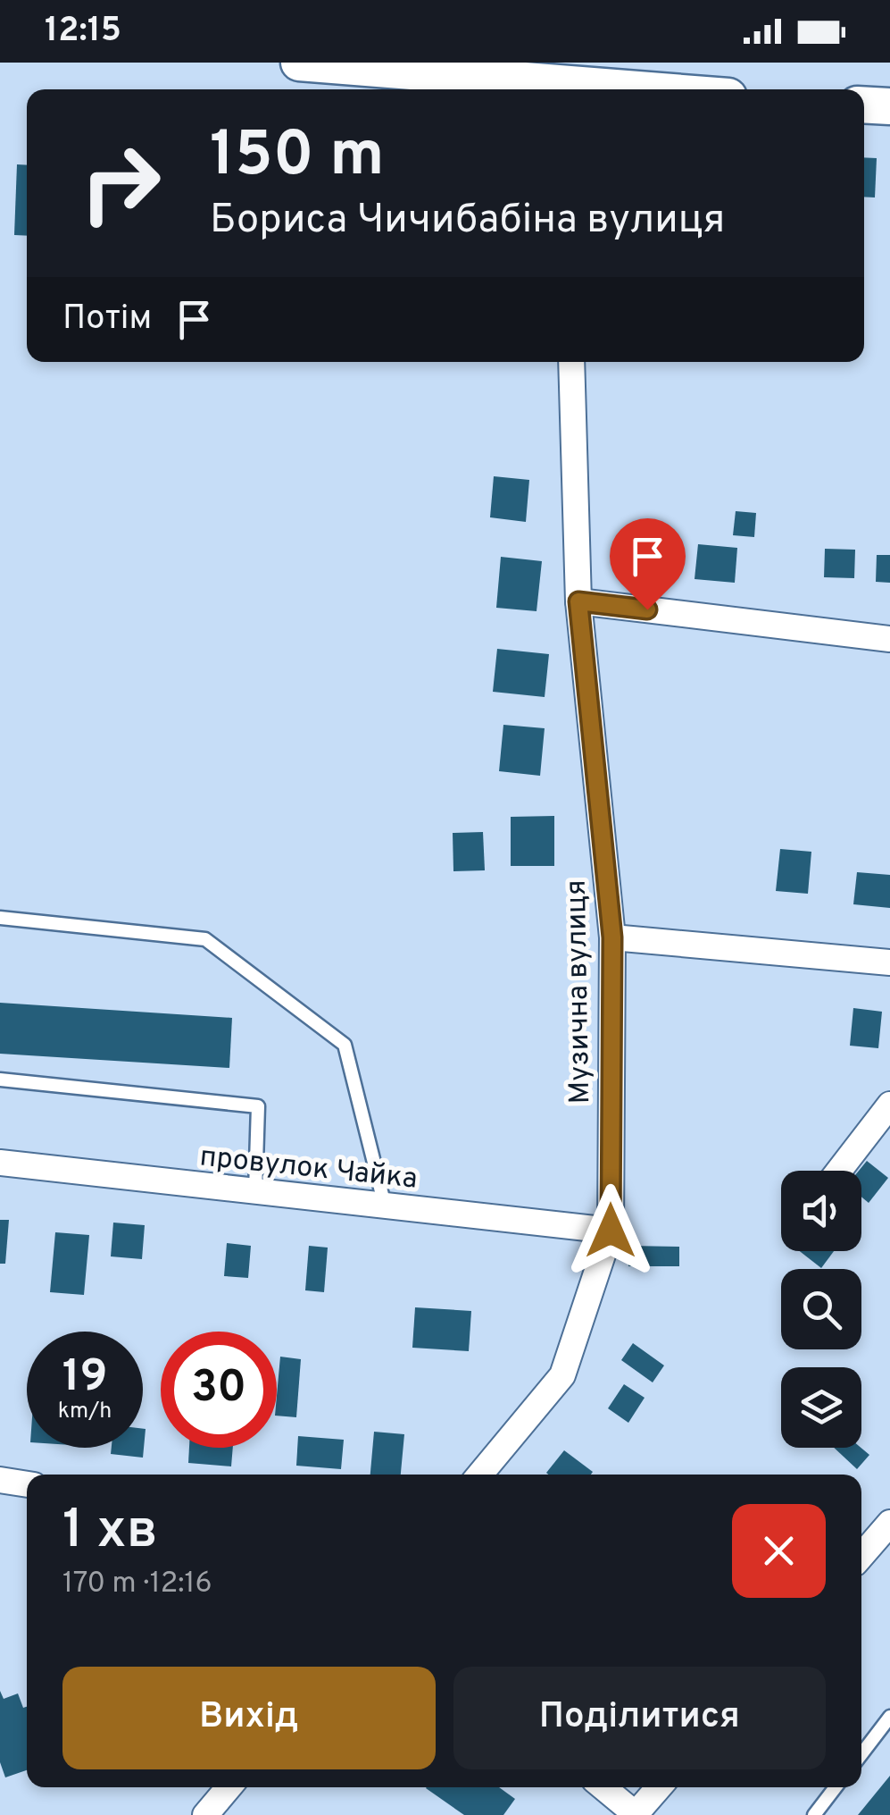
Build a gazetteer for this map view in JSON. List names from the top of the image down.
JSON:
{
  "streets": {
    "street": ["Музична вулиця", "провулок Чайка"]
  },
  "crossings": [
    ["Музична вулиця", "провулок Чайка"]
  ],
  "page": {
    "status": "12:15",
    "turn": ["150 m", "Бориса Чичибабіна вулиця"],
    "then": "Потім",
    "speed": "19 km/h",
    "limit": "30",
    "heading": ["1 хв", "170 m · 12:16"],
    "buttons": ["Вихід", "Поділитися"]
  }
}
